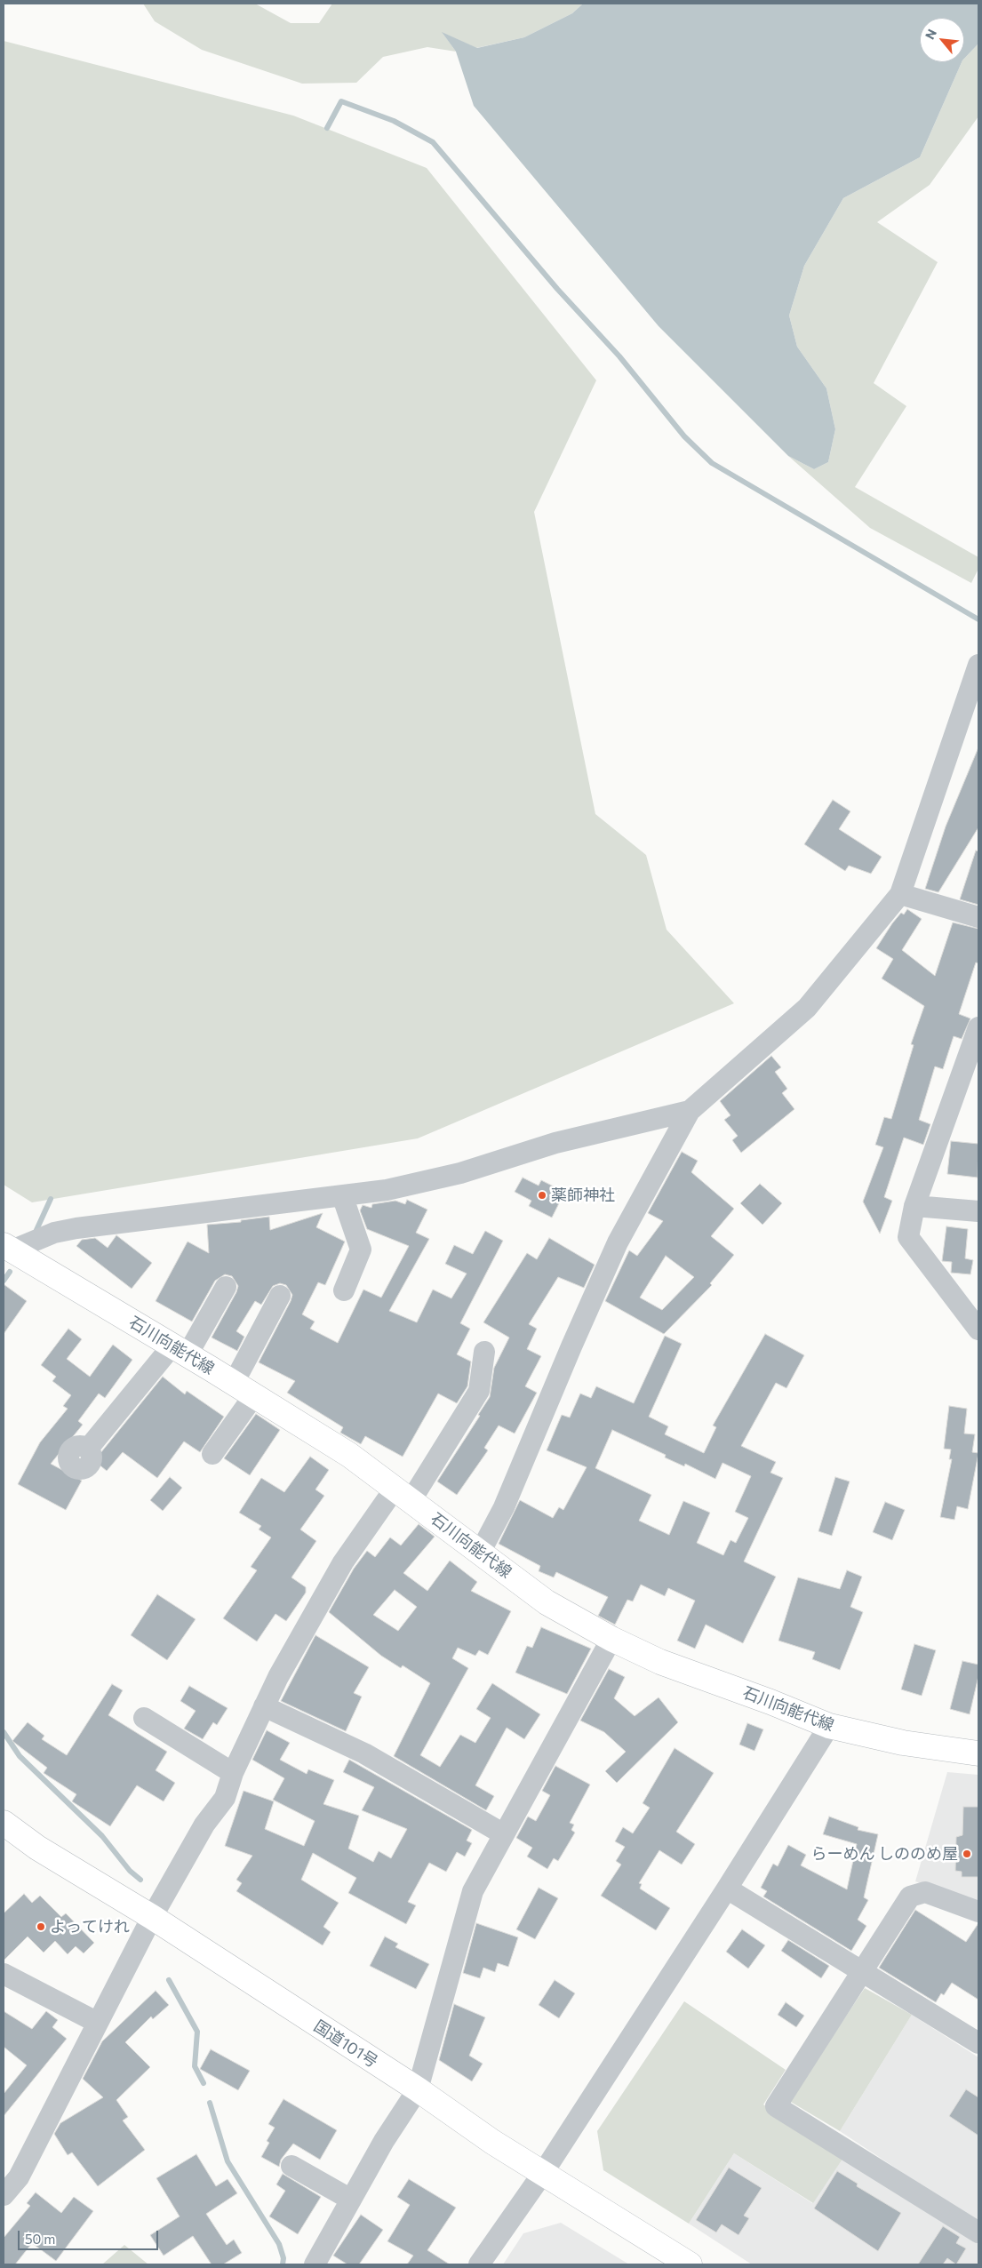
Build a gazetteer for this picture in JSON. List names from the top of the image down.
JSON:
{
  "streets": {
    "main road": ["石川向能代線", "国道101号"]
  },
  "places": ["薬師神社", "らーめん しののめ屋", "よってけれ"],
  "scale_bar": "50 m",
  "north": "top left"
}
